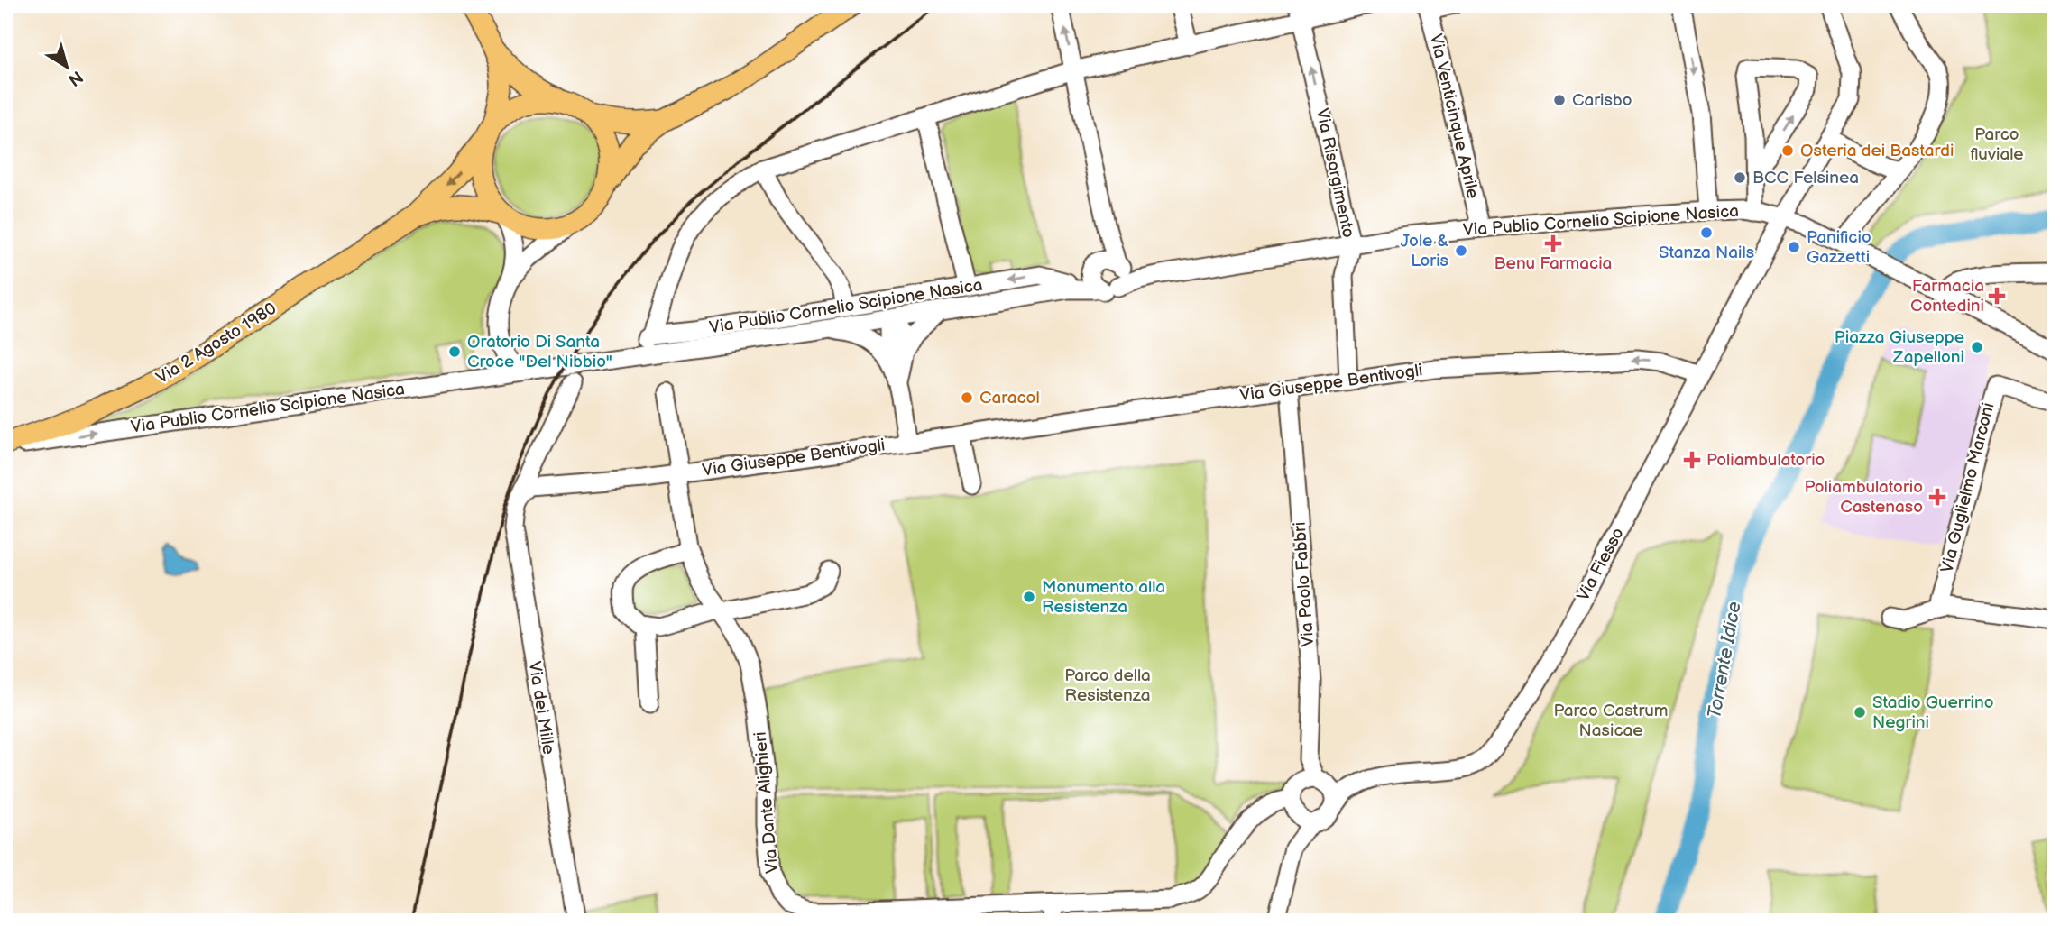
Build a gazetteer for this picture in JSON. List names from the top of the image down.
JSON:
{
  "streets": {
    "main road": ["Via 2 Agosto 1980"],
    "street": [
      "Via Venticinque Aprile",
      "Via Risorgimento",
      "Via Publio Cornelio Scipione Nasica",
      "Via Giuseppe Bentivogli",
      "Via Guglielmo Marconi",
      "Via Fiesso",
      "Via Paolo Fabbri",
      "Via dei Mille",
      "Via Dante Alighieri"
    ]
  },
  "crossings": [
    ["Via Venticinque Aprile", "Via Publio Cornelio Scipione Nasica"],
    ["Via Risorgimento", "Via Publio Cornelio Scipione Nasica"],
    ["Via Risorgimento", "Via Giuseppe Bentivogli"],
    ["Via Publio Cornelio Scipione Nasica", "Via 2 Agosto 1980"],
    ["Via Publio Cornelio Scipione Nasica", "Via Giuseppe Bentivogli"],
    ["Via Publio Cornelio Scipione Nasica", "Via Fiesso"],
    ["Via Giuseppe Bentivogli", "Via Fiesso"],
    ["Via Giuseppe Bentivogli", "Via Paolo Fabbri"],
    ["Via Giuseppe Bentivogli", "Via dei Mille"],
    ["Via Giuseppe Bentivogli", "Via Dante Alighieri"],
    ["Via Fiesso", "Via Paolo Fabbri"],
    ["Via Fiesso", "Via Dante Alighieri"],
    ["Via Paolo Fabbri", "Via Dante Alighieri"]
  ],
  "one_way": ["Via Risorgimento"],
  "water": ["Torrente Idice"],
  "parks": ["Parco fluviale", "Parco della Resistenza", "Parco Castrum Nasicae"],
  "places": {
    "other": [
      "Carisbo",
      "Osteria dei Bastardi",
      "BCC Felsinea",
      "Stanza Nails",
      "Panificio Gazzetti",
      "Jole & Loris",
      "Piazza Giuseppe Zapelloni",
      "Oratorio Di Santa Croce \"Del Nibbio\"",
      "Caracol",
      "Monumento alla Resistenza",
      "Stadio Guerrino Negrini"
    ],
    "health": [
      "Benu Farmacia",
      "Farmacia Contedini",
      "Poliambulatorio",
      "Poliambulatorio Castenaso"
    ]
  },
  "north": "bottom right"
}
